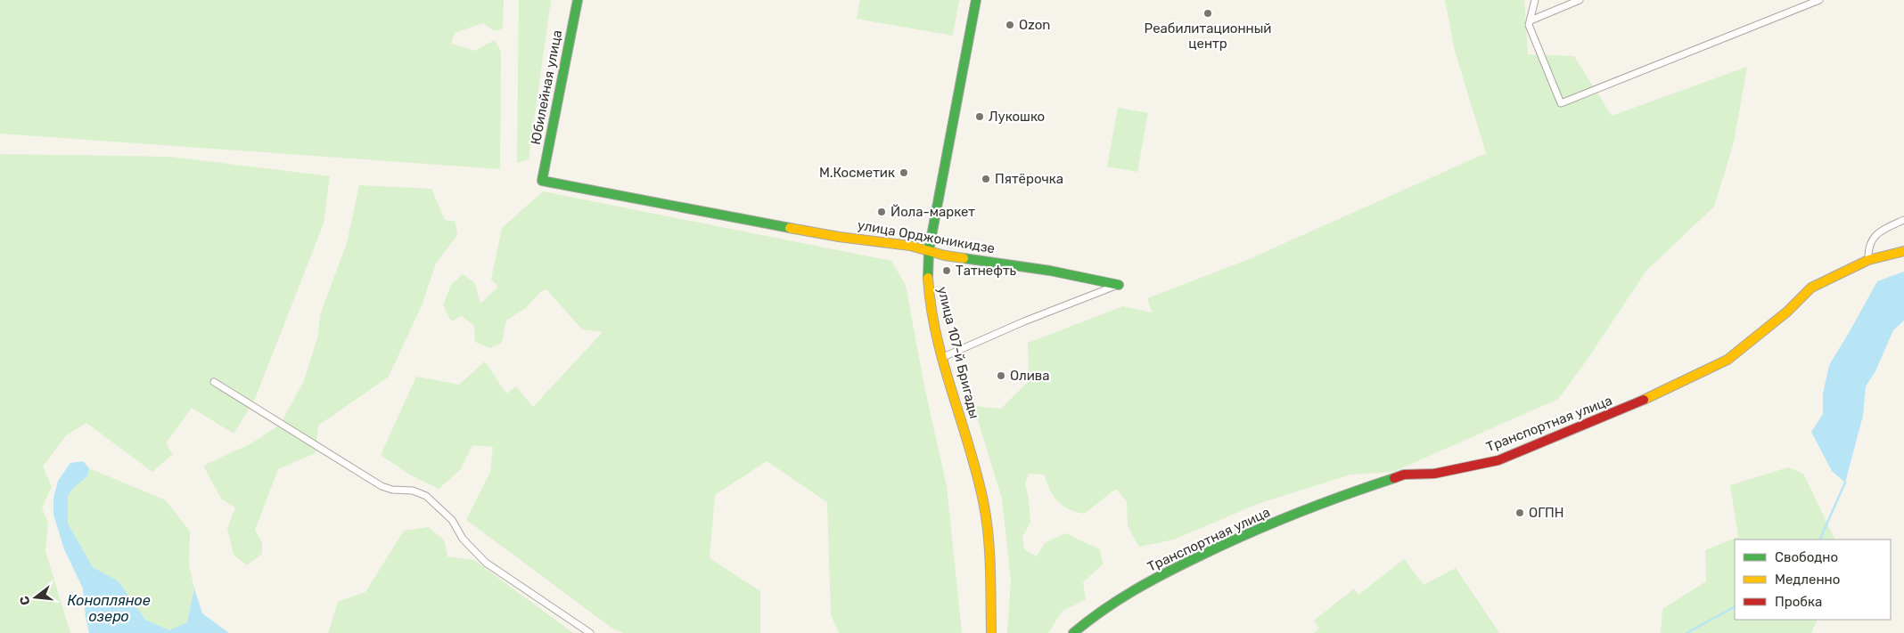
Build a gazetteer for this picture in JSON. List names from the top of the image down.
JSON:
{
  "streets": {
    "street": [
      "Юбилейная улица",
      "улица Орджоникидзе",
      "улица 107-й Бригады",
      "Транспортная улица"
    ]
  },
  "crossings": [
    ["Юбилейная улица", "улица Орджоникидзе"],
    ["улица Орджоникидзе", "улица 107-й Бригады"]
  ],
  "water": ["Конопляное озеро"],
  "places": [
    "Реабилитационный центр",
    "Ozon",
    "Лукошко",
    "М.Косметик",
    "Пятёрочка",
    "Йола-маркет",
    "Татнефть",
    "Олива",
    "ОГПН"
  ],
  "legend": ["Свободно", "Медленно", "Пробка"],
  "north": "left"
}
